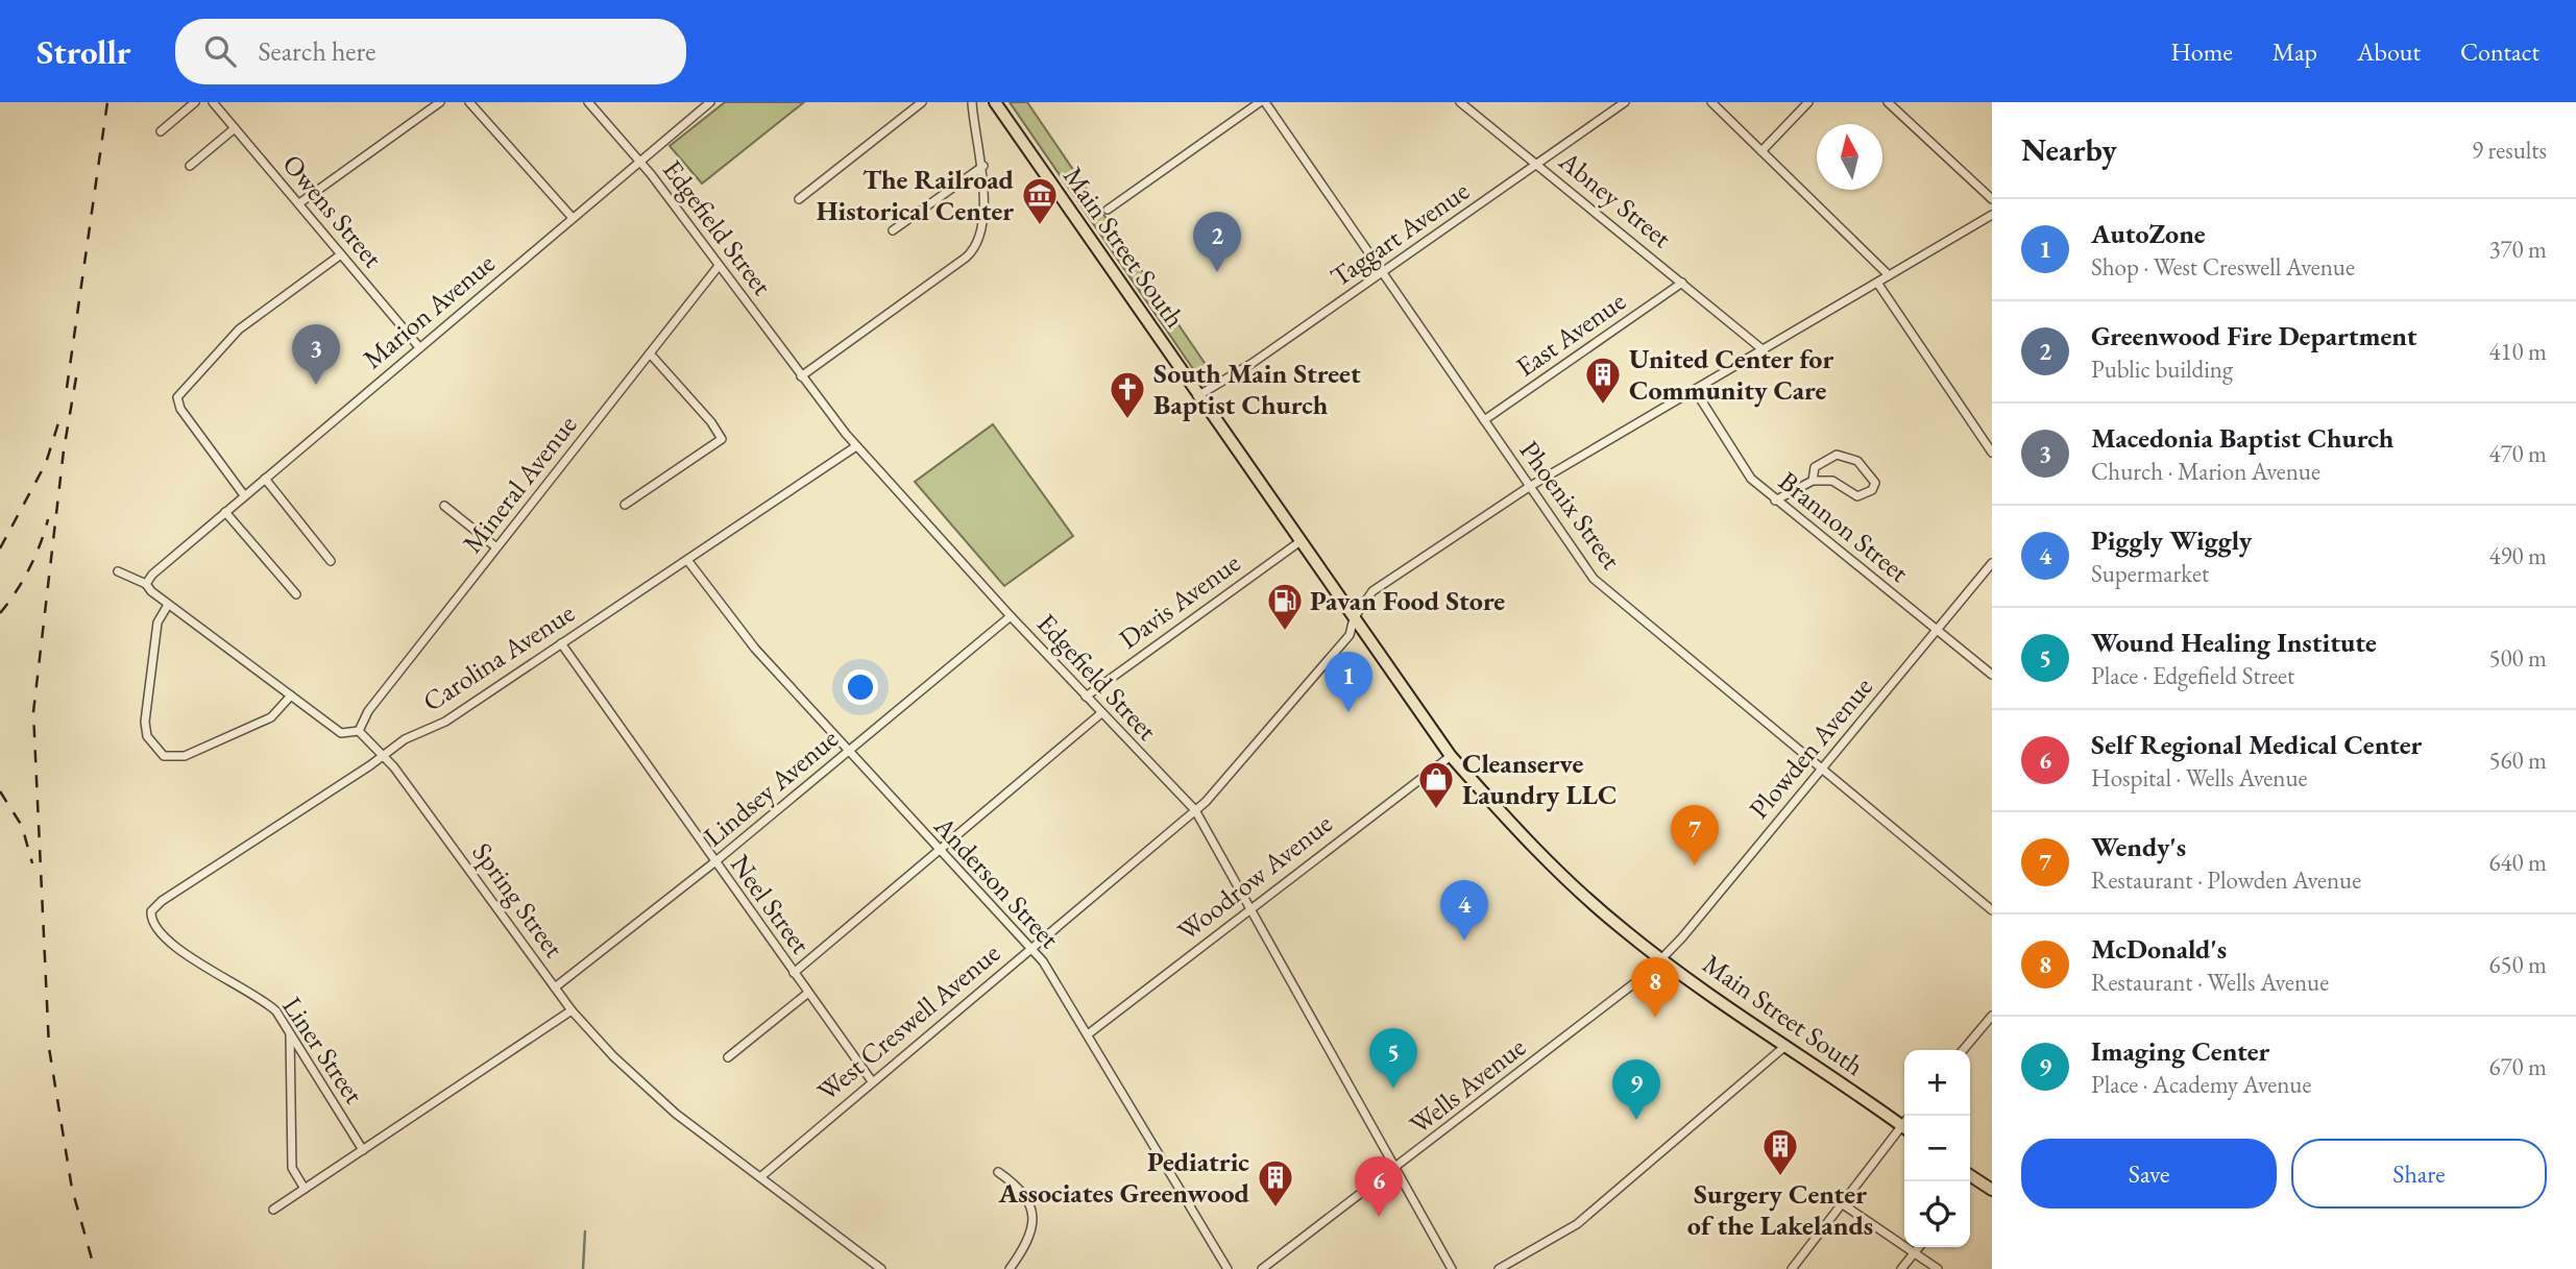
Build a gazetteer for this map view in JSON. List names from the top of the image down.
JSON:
{
  "streets": {
    "main road": ["Main Street South"],
    "street": [
      "Abney Street",
      "Owens Street",
      "Edgefield Street",
      "Taggart Avenue",
      "Marion Avenue",
      "East Avenue",
      "Mineral Avenue",
      "Phoenix Street",
      "Brannon Street",
      "Davis Avenue",
      "Carolina Avenue",
      "Plowden Avenue",
      "Lindsey Avenue",
      "Woodrow Avenue",
      "Anderson Street",
      "Spring Street",
      "Neel Street",
      "West Creswell Avenue",
      "Liner Street",
      "Wells Avenue"
    ]
  },
  "crossings": [
    ["Abney Street", "Taggart Avenue"],
    ["Abney Street", "East Avenue"],
    ["Abney Street", "West Creswell Avenue"],
    ["Owens Street", "Marion Avenue"],
    ["Edgefield Street", "Marion Avenue"],
    ["Edgefield Street", "Mineral Avenue"],
    ["Edgefield Street", "Davis Avenue"],
    ["Edgefield Street", "Carolina Avenue"],
    ["Edgefield Street", "Lindsey Avenue"],
    ["Edgefield Street", "Woodrow Avenue"],
    ["Edgefield Street", "West Creswell Avenue"],
    ["Edgefield Street", "Wells Avenue"],
    ["Taggart Avenue", "Main Street South"],
    ["Taggart Avenue", "Phoenix Street"],
    ["Main Street South", "Davis Avenue"],
    ["Main Street South", "Plowden Avenue"],
    ["Main Street South", "Woodrow Avenue"],
    ["Main Street South", "West Creswell Avenue"],
    ["Main Street South", "Wells Avenue"],
    ["Marion Avenue", "Spring Street"],
    ["East Avenue", "Phoenix Street"],
    ["Mineral Avenue", "Spring Street"],
    ["Phoenix Street", "Plowden Avenue"],
    ["Phoenix Street", "West Creswell Avenue"],
    ["Brannon Street", "Plowden Avenue"],
    ["Brannon Street", "West Creswell Avenue"],
    ["Carolina Avenue", "Anderson Street"],
    ["Carolina Avenue", "Spring Street"],
    ["Carolina Avenue", "Neel Street"],
    ["Carolina Avenue", "Liner Street"],
    ["Plowden Avenue", "Wells Avenue"],
    ["Lindsey Avenue", "Anderson Street"],
    ["Lindsey Avenue", "Spring Street"],
    ["Lindsey Avenue", "Neel Street"],
    ["Woodrow Avenue", "Anderson Street"],
    ["Anderson Street", "West Creswell Avenue"],
    ["Spring Street", "West Creswell Avenue"],
    ["Neel Street", "West Creswell Avenue"]
  ],
  "places": {
    "museum": ["The Railroad Historical Center"],
    "building": ["United Center for Community Care", "Surgery Center of the Lakelands", "Pediatric Associates Greenwood"],
    "church": ["South Main Street Baptist Church"],
    "fuel station": ["Pavan Food Store"],
    "shop": ["Cleanserve Laundry LLC"]
  },
  "north": "top",
  "page": {
    "header": "Strollr",
    "search": "Search here",
    "nav": [
      "Home",
      "Map",
      "About",
      "Contact"
    ],
    "heading": ["Nearby", "9 results"],
    "list": [
      {
        "mark": "1",
        "name": "AutoZone",
        "note": "Shop · West Creswell Avenue",
        "value": "370 m"
      },
      {
        "mark": "2",
        "name": "Greenwood Fire Department",
        "note": "Public building",
        "value": "410 m"
      },
      {
        "mark": "3",
        "name": "Macedonia Baptist Church",
        "note": "Church · Marion Avenue",
        "value": "470 m"
      },
      {
        "mark": "4",
        "name": "Piggly Wiggly",
        "note": "Supermarket",
        "value": "490 m"
      },
      {
        "mark": "5",
        "name": "Wound Healing Institute",
        "note": "Place · Edgefield Street",
        "value": "500 m"
      },
      {
        "mark": "6",
        "name": "Self Regional Medical Center",
        "note": "Hospital · Wells Avenue",
        "value": "560 m"
      },
      {
        "mark": "7",
        "name": "Wendy's",
        "note": "Restaurant · Plowden Avenue",
        "value": "640 m"
      },
      {
        "mark": "8",
        "name": "McDonald's",
        "note": "Restaurant · Wells Avenue",
        "value": "650 m"
      },
      {
        "mark": "9",
        "name": "Imaging Center",
        "note": "Place · Academy Avenue",
        "value": "670 m"
      }
    ],
    "pins": [
      "2",
      "3",
      "1",
      "7",
      "4",
      "8",
      "5",
      "9",
      "6"
    ],
    "map_buttons": ["+", "−"],
    "buttons": ["Save", "Share"]
  }
}
